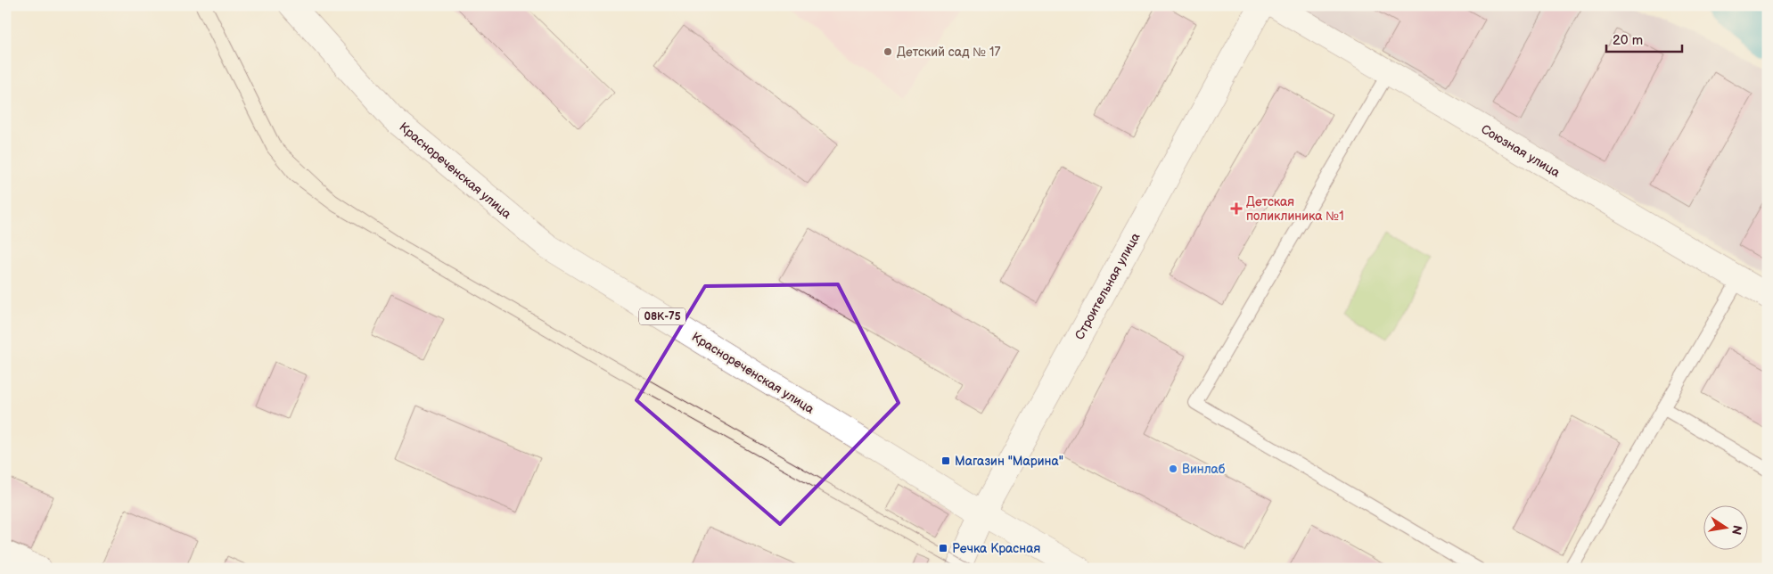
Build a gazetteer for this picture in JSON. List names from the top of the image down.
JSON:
{
  "streets": {
    "street": [
      "Союзная улица",
      "Краснореченская улица",
      "Строительная улица",
      "08К-75"
    ]
  },
  "crossings": [
    ["Краснореченская улица", "Строительная улица"]
  ],
  "places": {
    "other": ["Детский сад № 17", "Винлаб"],
    "health": ["Детская поликлиника №1"],
    "transit": ["Магазин \"Марина\"", "Речка Красная"]
  },
  "scale_bar": "20 m",
  "north": "right"
}
